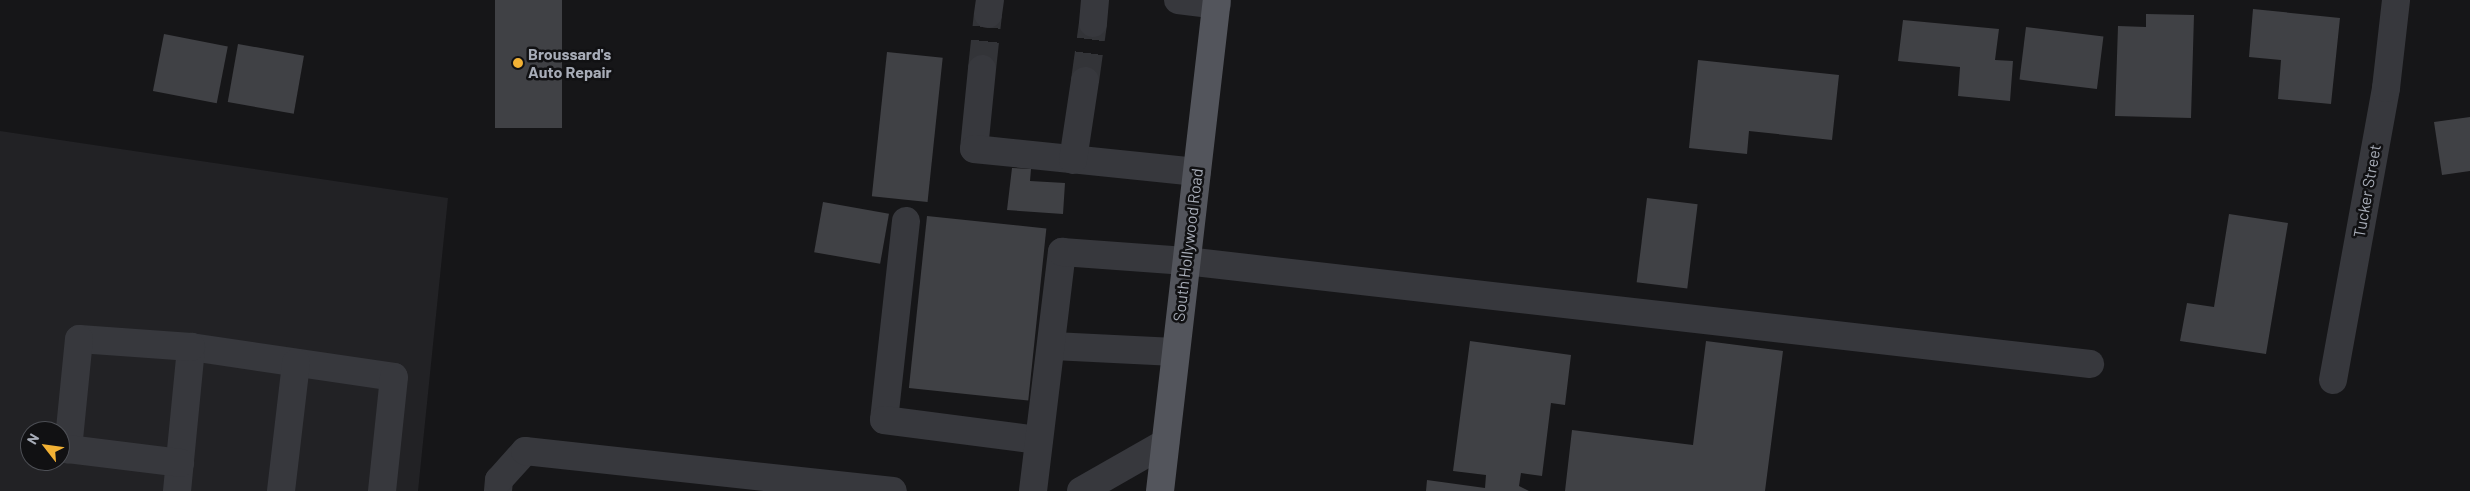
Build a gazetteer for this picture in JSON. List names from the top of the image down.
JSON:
{
  "streets": {
    "main road": ["South Hollywood Road"],
    "street": ["Tucker Street"]
  },
  "places": ["Broussard's Auto Repair"],
  "north": "top left"
}
